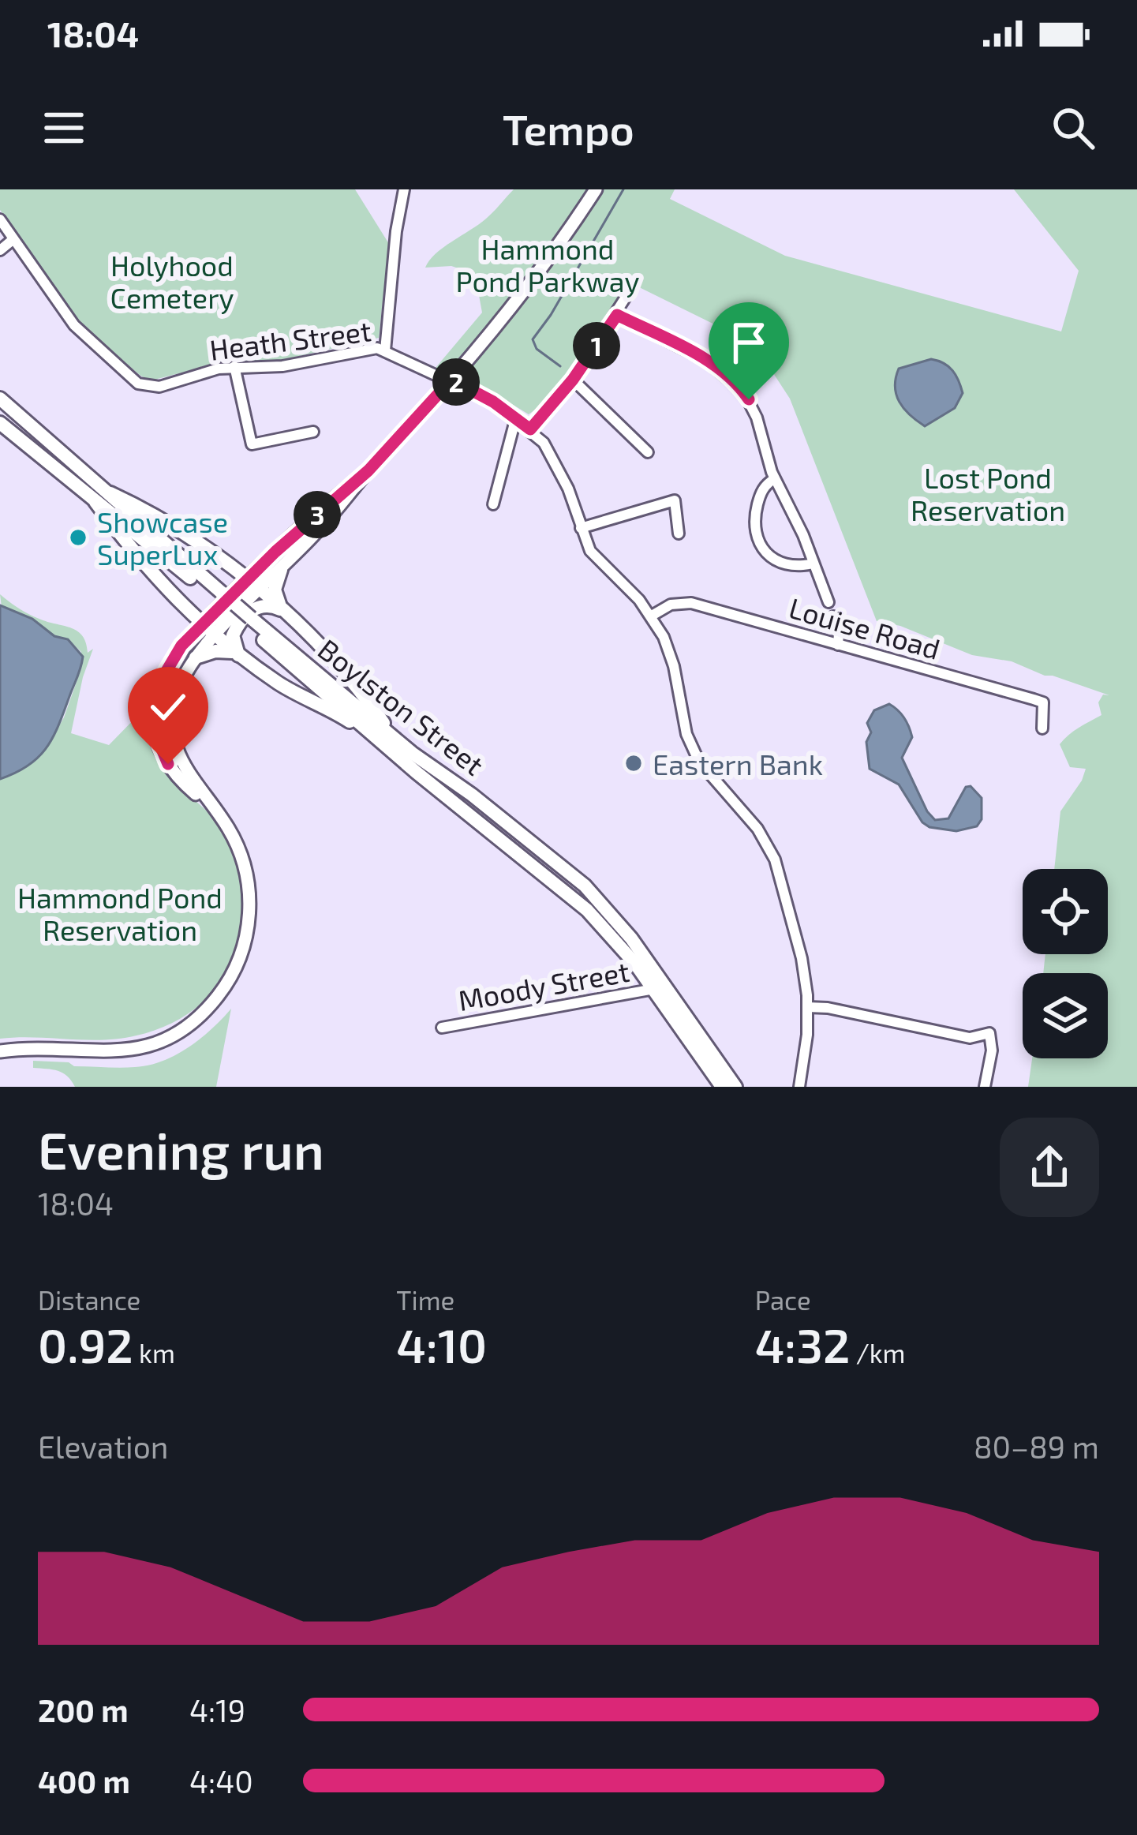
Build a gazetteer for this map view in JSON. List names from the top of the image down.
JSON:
{
  "streets": {
    "highway": ["Boylston Street"],
    "street": ["Heath Street", "Louise Road", "Moody Street"]
  },
  "crossings": [
    ["Heath Street", "Louise Road"],
    ["Boylston Street", "Moody Street"]
  ],
  "parks": [
    "Hammond Pond Parkway",
    "Holyhood Cemetery",
    "Lost Pond Reservation",
    "Hammond Pond Reservation"
  ],
  "places": ["Showcase SuperLux", "Eastern Bank"],
  "page": {
    "status": "18:04",
    "header": "Tempo",
    "pins": ["1", "2", "3"],
    "heading": ["Evening run", "18:04"],
    "stats": [
      ["Distance", "0.92 km"],
      ["Time", "4:10"],
      ["Pace", "4:32 /km"]
    ],
    "chart": ["Elevation", "80–89 m"],
    "list": [
      {
        "name": "200 m",
        "note": "4:19"
      },
      {
        "name": "400 m",
        "note": "4:40"
      }
    ]
  }
}
